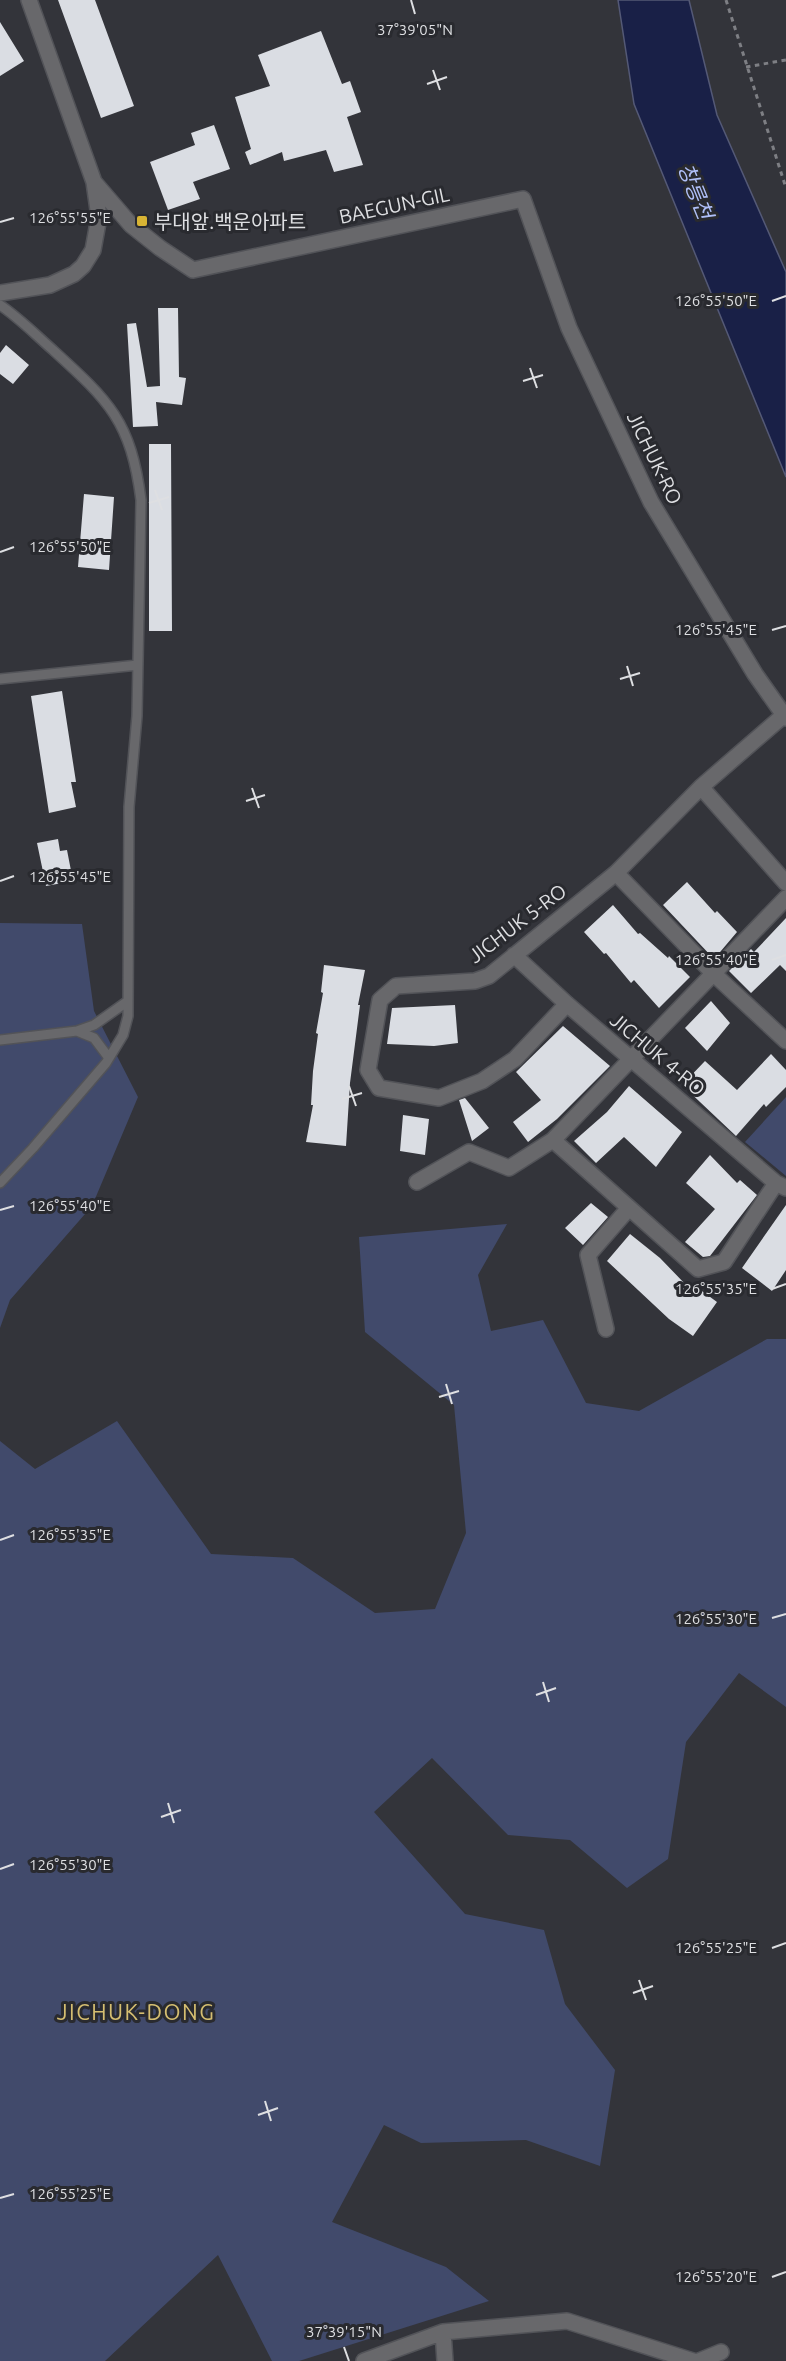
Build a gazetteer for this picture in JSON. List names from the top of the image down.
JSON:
{
  "streets": {
    "street": [
      "BAEGUN-GIL",
      "JICHUK-RO",
      "JICHUK 5-RO",
      "JICHUK 4-RO"
    ]
  },
  "crossings": [
    ["BAEGUN-GIL", "JICHUK-RO"],
    ["JICHUK-RO", "JICHUK 5-RO"],
    ["JICHUK 5-RO", "JICHUK 4-RO"]
  ],
  "districts": ["JICHUK-DONG"],
  "water": ["창릉천"],
  "places": {
    "transit": ["부대앞.백운아파트"]
  },
  "coordinates": [
    "37°39'05\"N",
    "126°55'55\"E",
    "126°55'50\"E",
    "126°55'45\"E",
    "126°55'40\"E",
    "126°55'35\"E",
    "126°55'30\"E",
    "126°55'25\"E",
    "126°55'20\"E",
    "37°39'15\"N"
  ]
}
